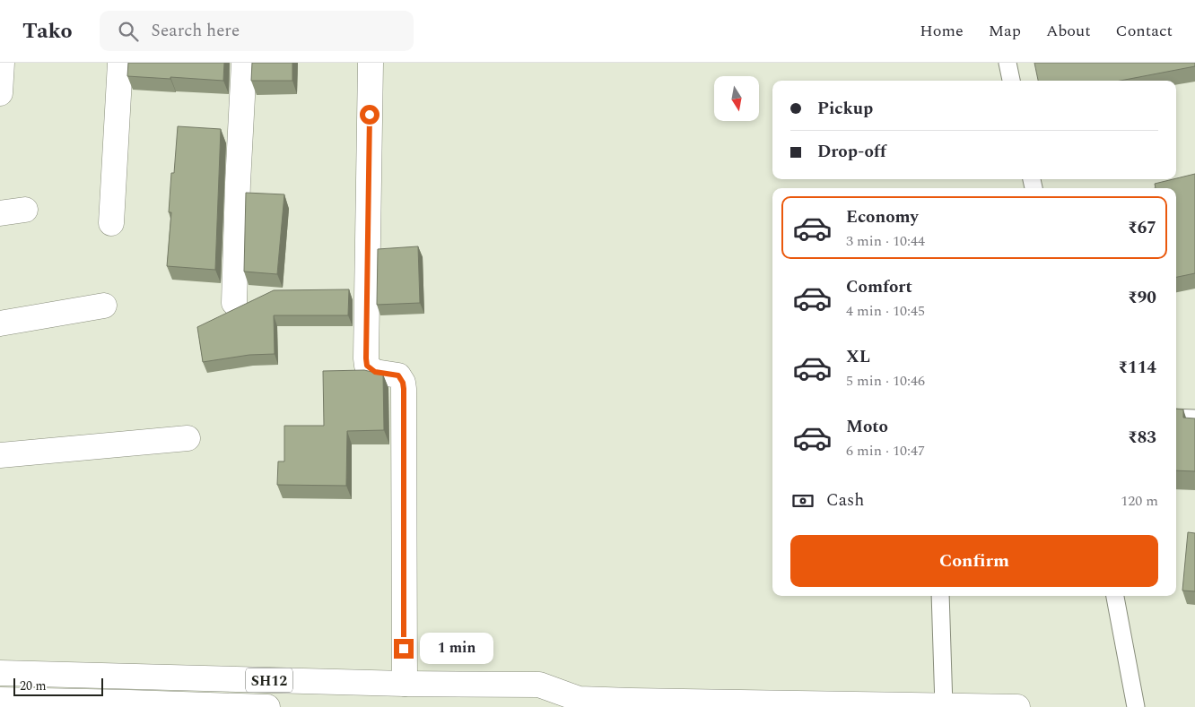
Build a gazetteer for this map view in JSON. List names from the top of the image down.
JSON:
{
  "streets": {
    "street": ["SH12"]
  },
  "scale_bar": "20 m",
  "north": "bottom",
  "page": {
    "header": "Tako",
    "search": "Search here",
    "nav": [
      "Home",
      "Map",
      "About",
      "Contact"
    ],
    "banner": ["Pickup", "Drop-off"],
    "list": [
      {
        "name": "Economy",
        "note": "3 min · 10:44",
        "value": "₹67"
      },
      {
        "name": "Comfort",
        "note": "4 min · 10:45",
        "value": "₹90"
      },
      {
        "name": "XL",
        "note": "5 min · 10:46",
        "value": "₹114"
      },
      {
        "name": "Moto",
        "note": "6 min · 10:47",
        "value": "₹83"
      }
    ],
    "pay": ["Cash", "120 m"],
    "buttons": "Confirm",
    "bubble": "1 min",
    "scale": "20 m"
  }
}
